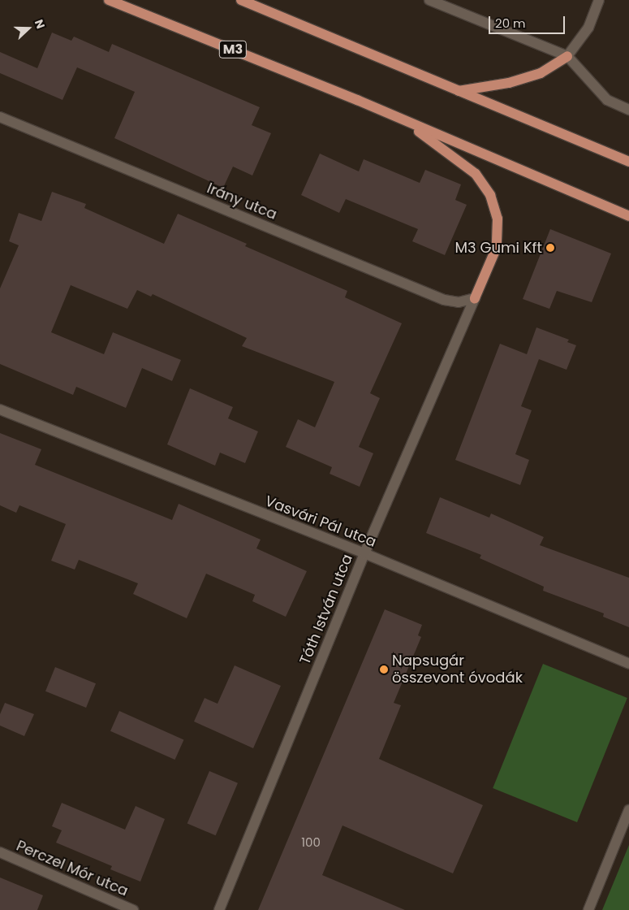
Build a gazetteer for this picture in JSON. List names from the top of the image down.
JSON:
{
  "streets": {
    "main road": ["M3"],
    "street": [
      "Irány utca",
      "Vasvári Pál utca",
      "Tóth István utca",
      "Perczel Mór utca"
    ]
  },
  "crossings": [
    ["Irány utca", "Tóth István utca"],
    ["Vasvári Pál utca", "Tóth István utca"]
  ],
  "places": ["M3 Gumi Kft", "Napsugár összevont óvodák"],
  "house_numbers": ["100"],
  "scale_bar": "20 m",
  "north": "right"
}
